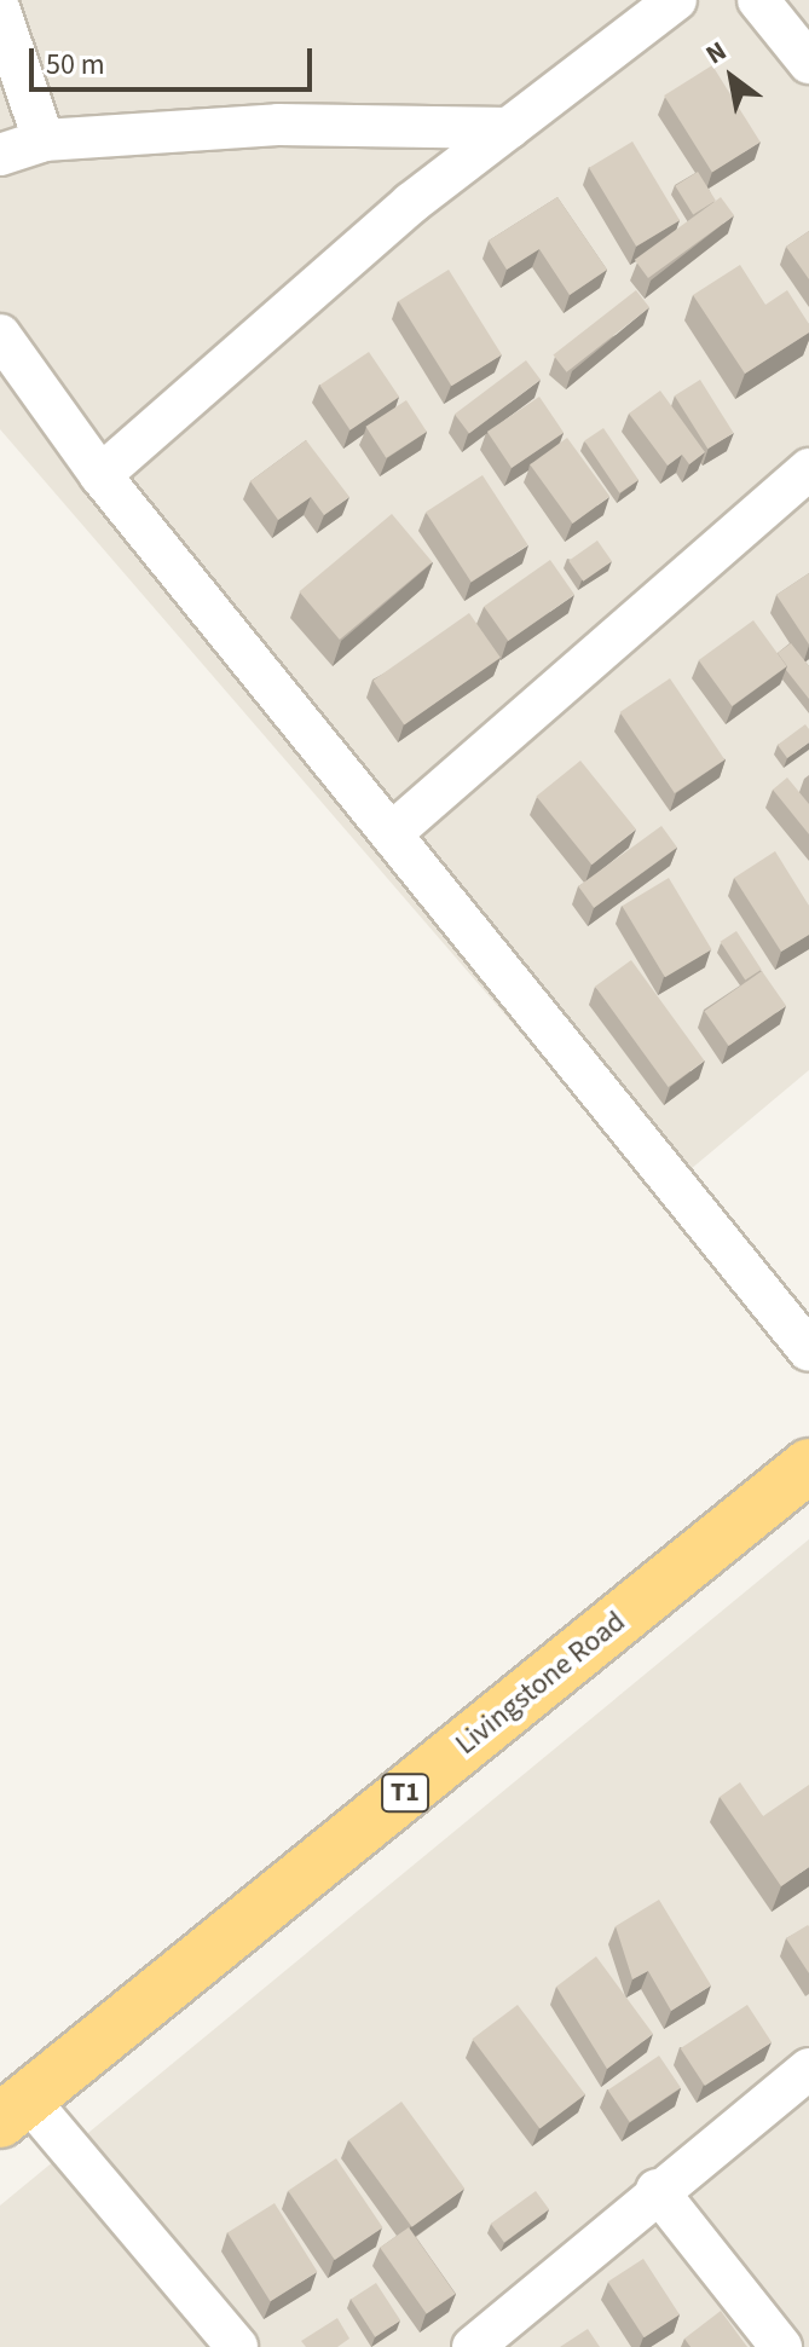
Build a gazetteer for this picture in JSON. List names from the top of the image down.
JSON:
{
  "streets": {
    "highway": ["Livingstone Road", "T1"]
  },
  "scale_bar": "50 m",
  "north": "top left"
}
